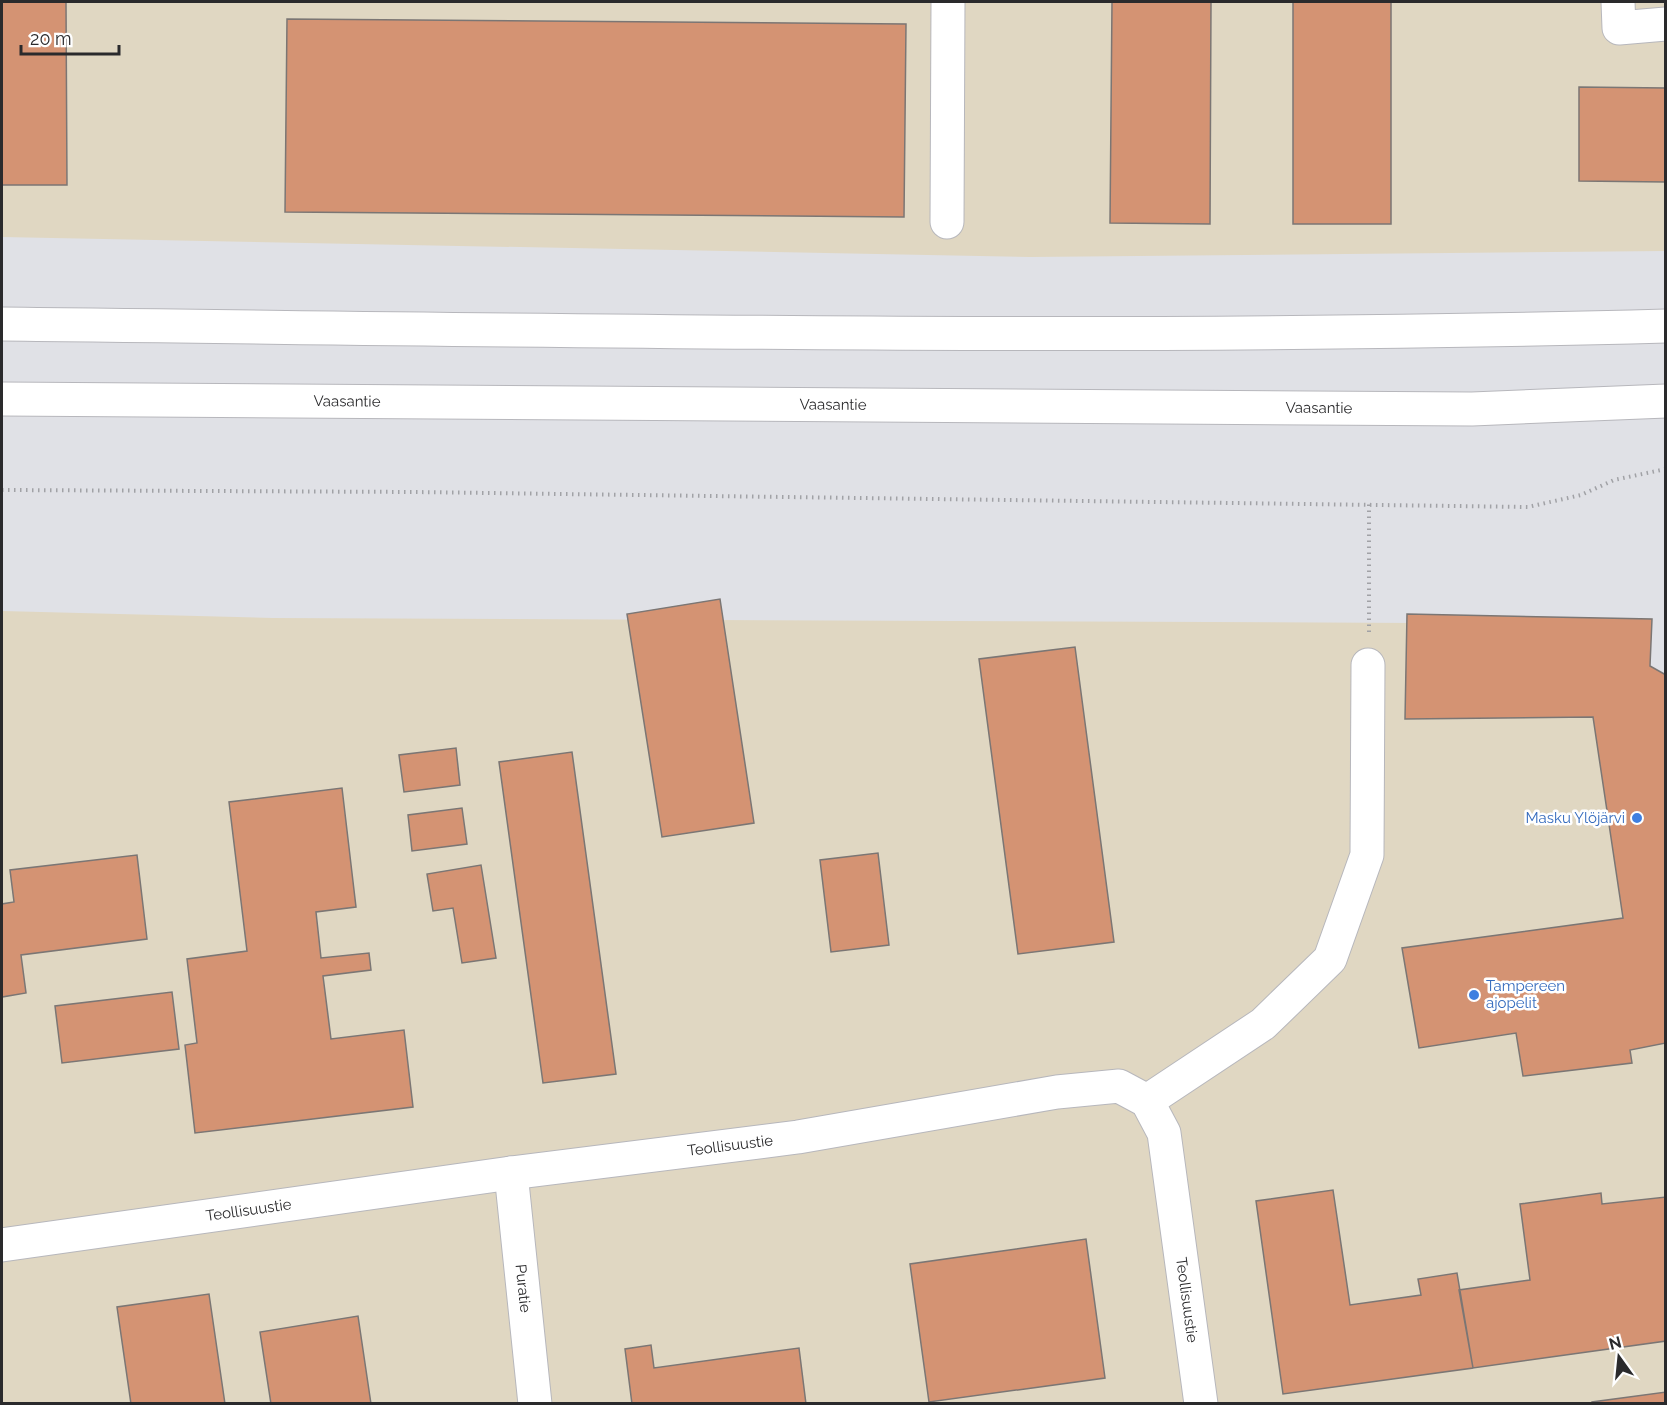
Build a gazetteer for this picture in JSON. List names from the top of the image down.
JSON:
{
  "streets": {
    "main road": ["Vaasantie", "Teollisuustie", "Puratie"]
  },
  "crossings": [
    ["Teollisuustie", "Puratie"]
  ],
  "places": ["Masku Ylöjärvi", "Tampereen ajopelit"],
  "scale_bar": "20 m",
  "north": "top"
}
